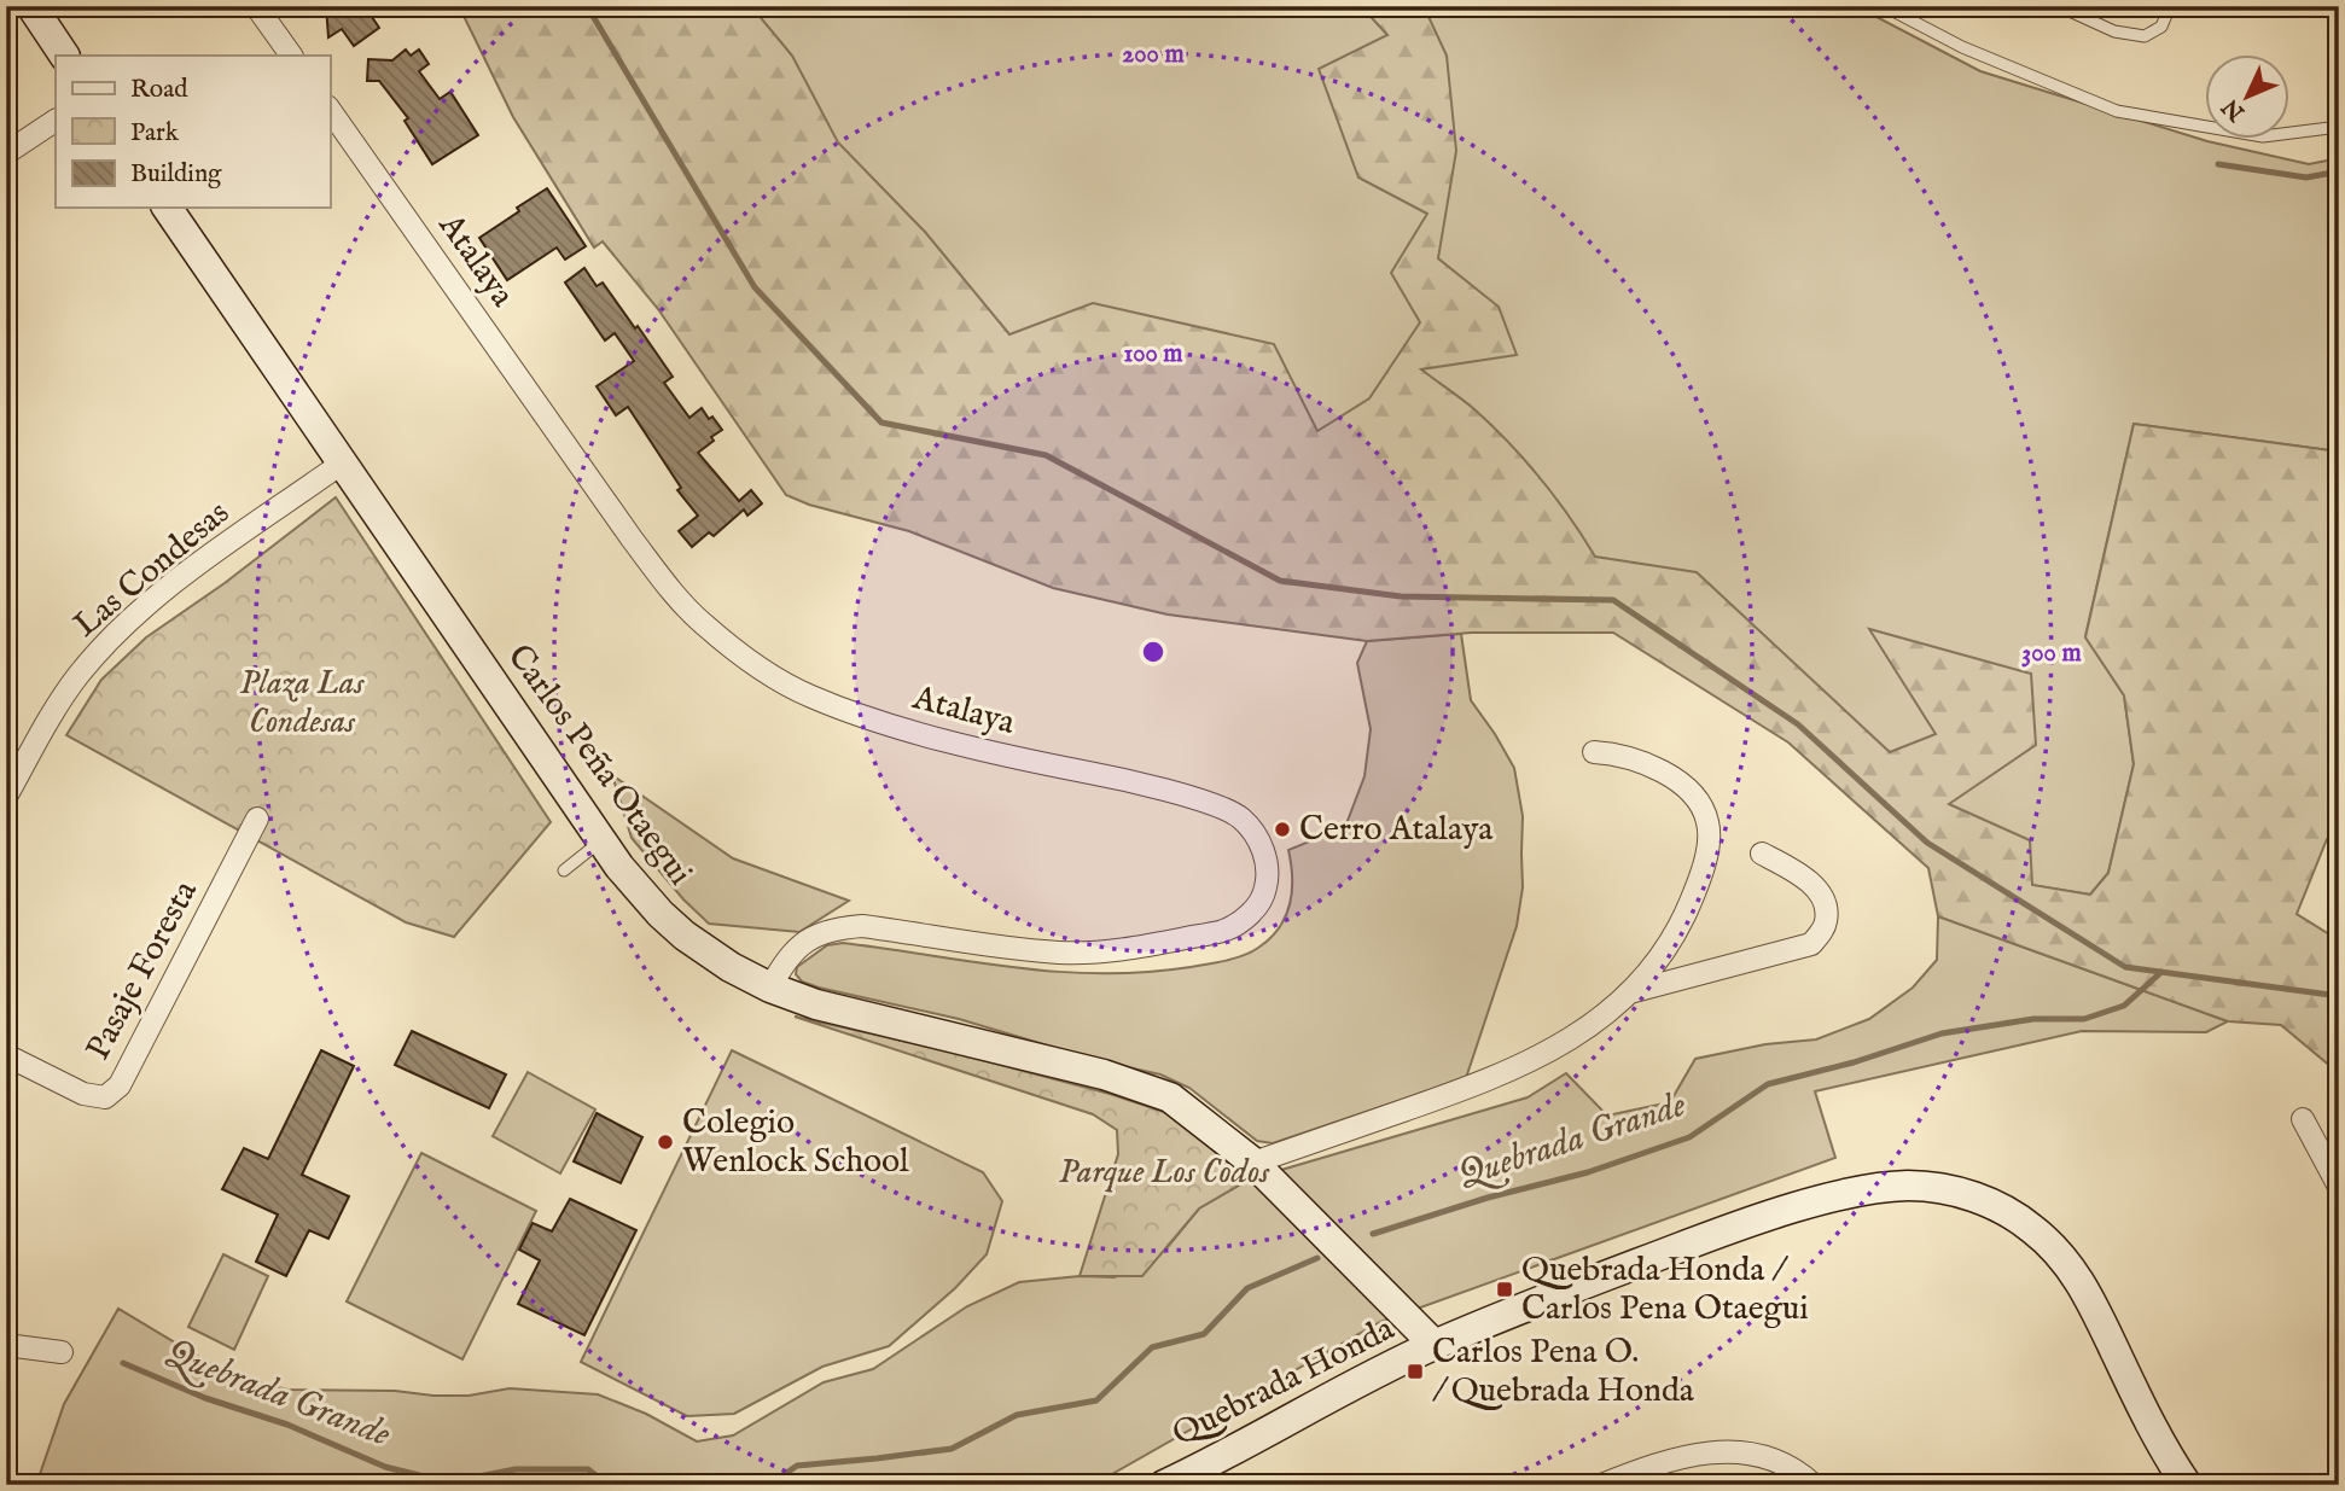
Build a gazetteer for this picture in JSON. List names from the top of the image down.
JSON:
{
  "streets": {
    "street": [
      "Atalaya",
      "Las Condesas",
      "Carlos Peña Otaegui",
      "Pasaje Foresta",
      "Quebrada Honda"
    ]
  },
  "crossings": [
    ["Atalaya", "Carlos Peña Otaegui"],
    ["Las Condesas", "Carlos Peña Otaegui"],
    ["Carlos Peña Otaegui", "Quebrada Honda"]
  ],
  "water": ["Quebrada Grande"],
  "parks": ["Plaza Las Condesas", "Parque Los Codos"],
  "places": {
    "other": ["Cerro Atalaya", "Colegio Wenlock School"],
    "transit": ["Quebrada Honda / Carlos Pena Otaegui", "Carlos Pena O. / Quebrada Honda"]
  },
  "legend": ["Road", "Park", "Building"],
  "north": "bottom left",
  "rings": ["200 m", "100 m", "300 m"]
}
